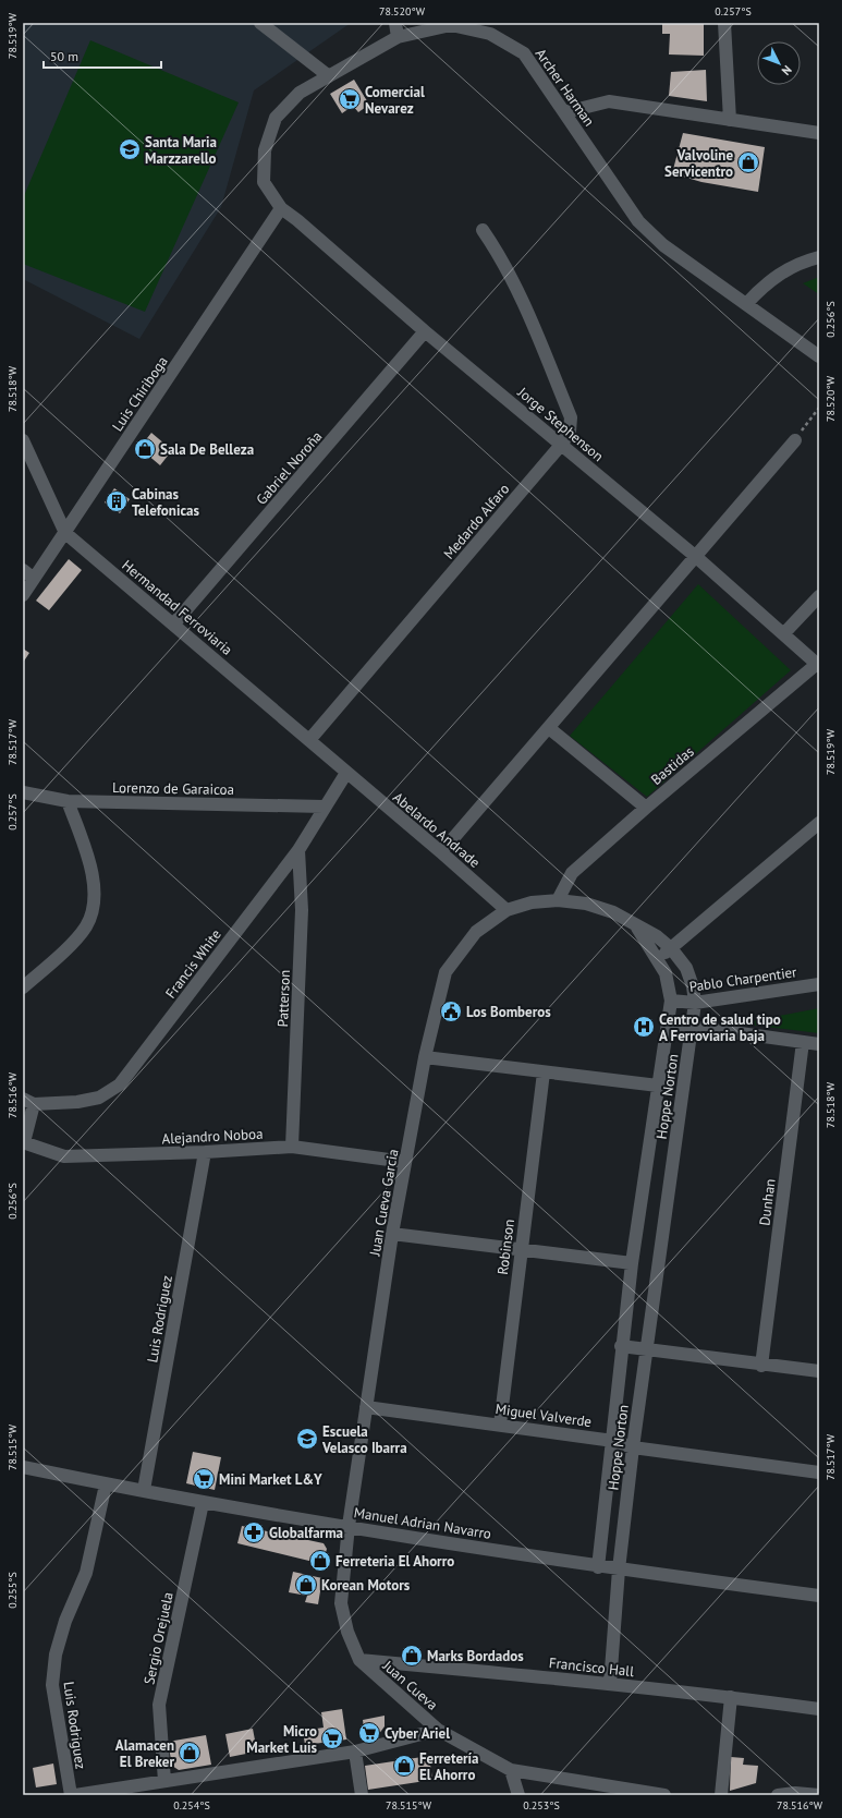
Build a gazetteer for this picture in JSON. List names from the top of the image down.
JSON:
{
  "streets": {
    "street": [
      "Archer Harman",
      "Luis Chiriboga",
      "Jorge Stephenson",
      "Gabriel Noroña",
      "Medardo Alfaro",
      "Hermandad Ferroviaria",
      "Bastidas",
      "Lorenzo de Garaicoa",
      "Abelardo Andrade",
      "Francis White",
      "Pablo Charpentier",
      "Patterson",
      "Hoppe Norton",
      "Alejandro Noboa",
      "Juan Cueva Garcia",
      "Dunhan",
      "Robinson",
      "Luis Rodriguez",
      "Miguel Valverde",
      "Manuel Adrian Navarro",
      "Sergio Orejuela",
      "Francisco Hall",
      "Juan Cueva"
    ]
  },
  "crossings": [
    ["Archer Harman", "Luis Chiriboga"],
    ["Archer Harman", "Jorge Stephenson"],
    ["Luis Chiriboga", "Jorge Stephenson"],
    ["Luis Chiriboga", "Hermandad Ferroviaria"],
    ["Jorge Stephenson", "Gabriel Noroña"],
    ["Jorge Stephenson", "Medardo Alfaro"],
    ["Jorge Stephenson", "Bastidas"],
    ["Gabriel Noroña", "Hermandad Ferroviaria"],
    ["Medardo Alfaro", "Hermandad Ferroviaria"],
    ["Hermandad Ferroviaria", "Abelardo Andrade"],
    ["Hermandad Ferroviaria", "Francis White"],
    ["Bastidas", "Juan Cueva Garcia"],
    ["Lorenzo de Garaicoa", "Francis White"],
    ["Abelardo Andrade", "Francis White"],
    ["Abelardo Andrade", "Juan Cueva Garcia"],
    ["Francis White", "Patterson"],
    ["Pablo Charpentier", "Hoppe Norton"],
    ["Patterson", "Alejandro Noboa"],
    ["Hoppe Norton", "Juan Cueva Garcia"],
    ["Hoppe Norton", "Miguel Valverde"],
    ["Hoppe Norton", "Manuel Adrian Navarro"],
    ["Hoppe Norton", "Francisco Hall"],
    ["Alejandro Noboa", "Juan Cueva Garcia"],
    ["Alejandro Noboa", "Luis Rodriguez"],
    ["Juan Cueva Garcia", "Miguel Valverde"],
    ["Juan Cueva Garcia", "Manuel Adrian Navarro"],
    ["Juan Cueva Garcia", "Francisco Hall"],
    ["Juan Cueva Garcia", "Juan Cueva"],
    ["Robinson", "Miguel Valverde"],
    ["Luis Rodriguez", "Manuel Adrian Navarro"],
    ["Manuel Adrian Navarro", "Sergio Orejuela"],
    ["Francisco Hall", "Juan Cueva"]
  ],
  "places": {
    "supermarket": [
      "Comercial Nevarez",
      "Mini Market L&Y",
      "Cyber Ariel",
      "Micro Market Luis"
    ],
    "school or university": ["Santa Maria Marzzarello", "Escuela Velasco Ibarra"],
    "shop": [
      "Valvoline Servicentro",
      "Sala De Belleza",
      "Ferreteria El Ahorro",
      "Korean Motors",
      "Marks Bordados",
      "Alamacen El Breker",
      "Ferretería El Ahorro"
    ],
    "building": ["Cabinas Telefonicas"],
    "public building": ["Los Bomberos"],
    "hospital": ["Centro de salud tipo A Ferroviaria baja"],
    "pharmacy": ["Globalfarma"]
  },
  "scale_bar": "50 m",
  "north": "bottom right",
  "coordinates": [
    "78.520°W",
    "0.257°S",
    "78.519°W",
    "0.256°S",
    "78.518°W",
    "78.517°W",
    "78.516°W",
    "78.515°W",
    "0.255°S",
    "0.254°S",
    "0.253°S"
  ]
}
